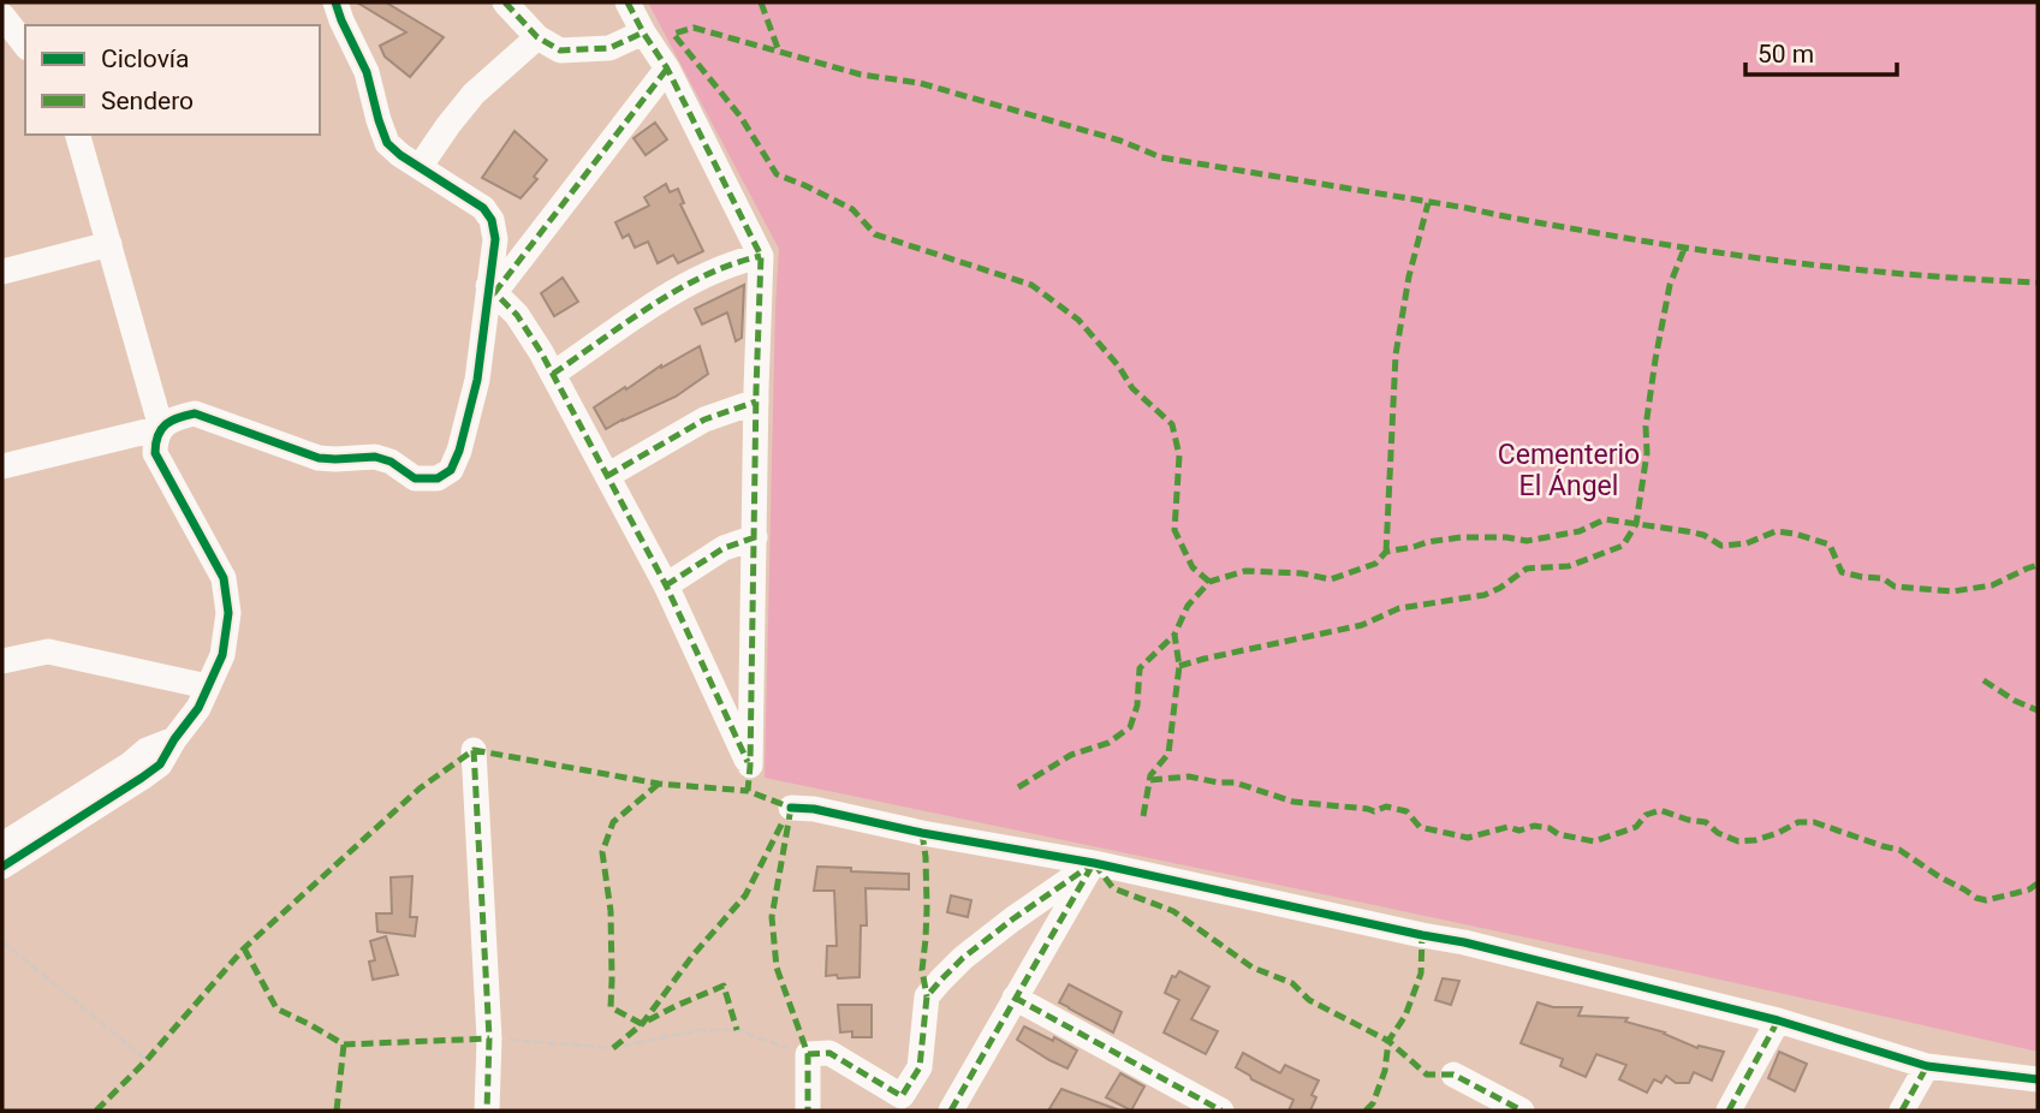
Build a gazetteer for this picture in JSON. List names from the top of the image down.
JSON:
{
  "parks": ["Cementerio El Ángel"],
  "legend": ["Ciclovía", "Sendero"],
  "scale_bar": "50 m"
}
